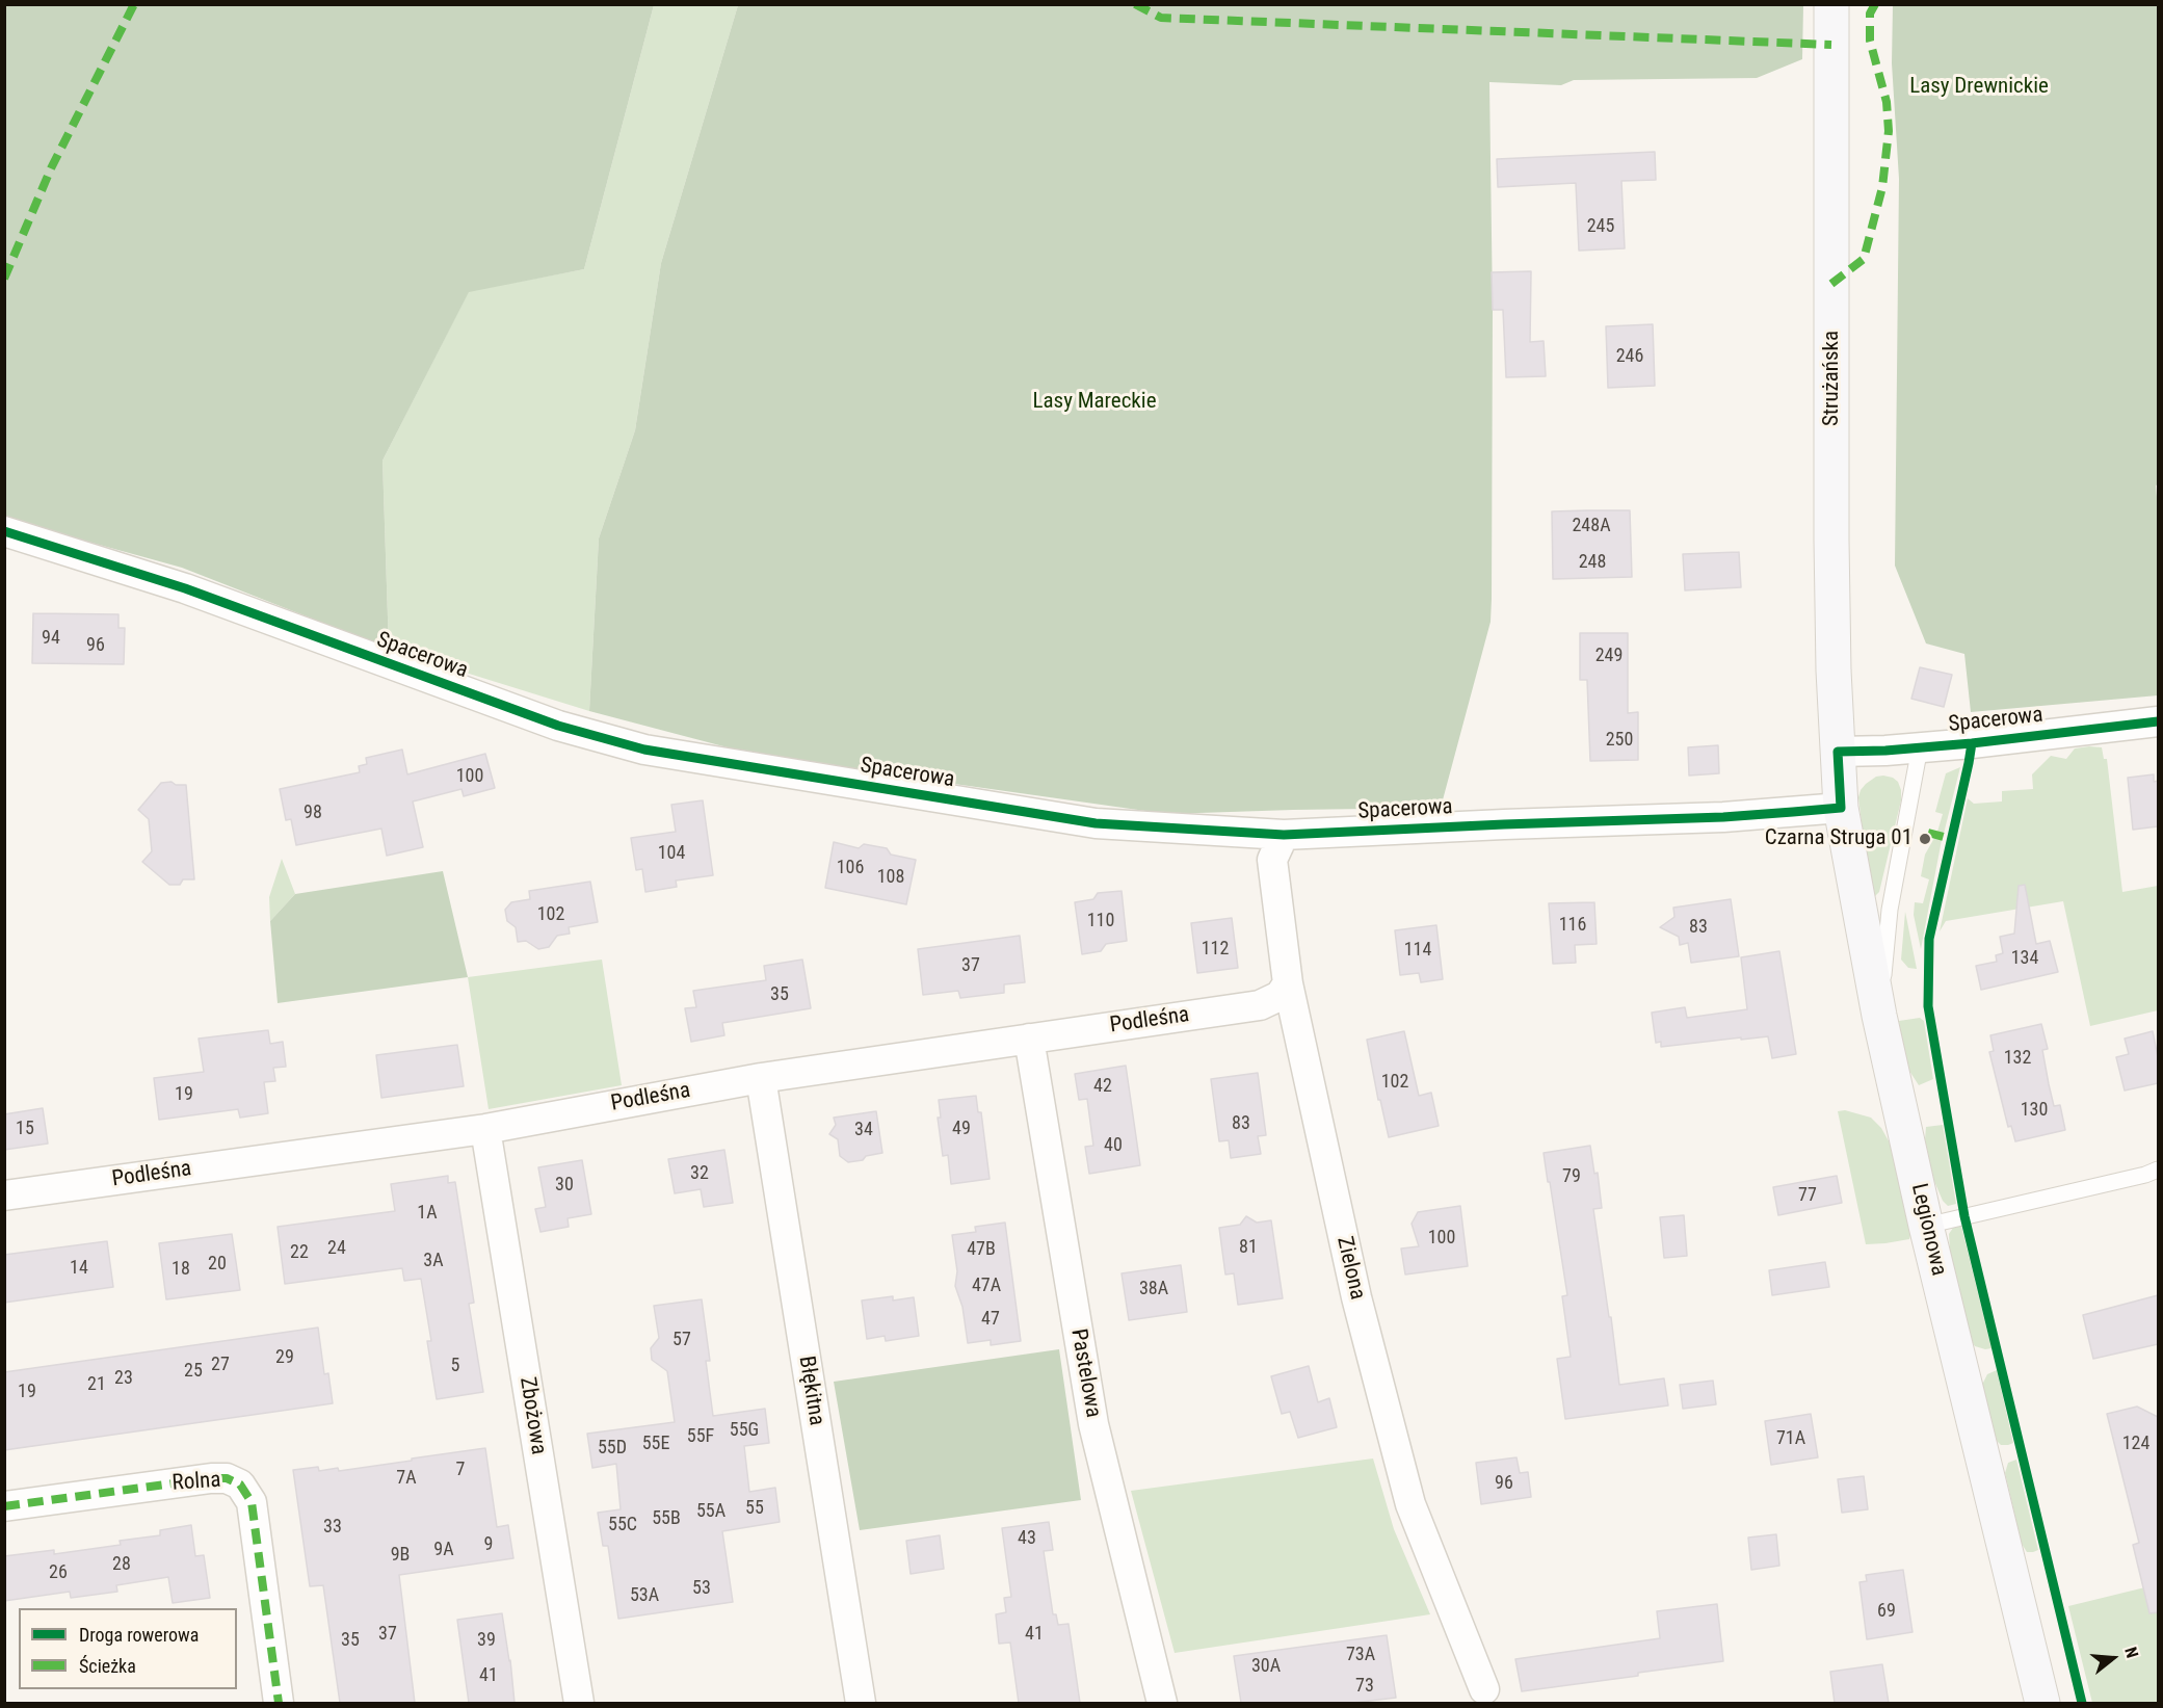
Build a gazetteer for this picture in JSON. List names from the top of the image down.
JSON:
{
  "streets": {
    "main road": ["Strużańska", "Legionowa"],
    "street": [
      "Spacerowa",
      "Podleśna",
      "Zielona",
      "Pastelowa",
      "Błękitna",
      "Zbożowa",
      "Rolna"
    ]
  },
  "crossings": [
    ["Strużańska", "Spacerowa"],
    ["Strużańska", "Legionowa"],
    ["Spacerowa", "Legionowa"],
    ["Spacerowa", "Zielona"],
    ["Podleśna", "Zielona"],
    ["Podleśna", "Pastelowa"],
    ["Podleśna", "Błękitna"],
    ["Podleśna", "Zbożowa"]
  ],
  "parks": ["Lasy Drewnickie", "Lasy Mareckie"],
  "places": ["Czarna Struga 01"],
  "house_numbers": [
    "245",
    "246",
    "248A",
    "248",
    "94",
    "96",
    "249",
    "250",
    "100",
    "98",
    "104",
    "106",
    "108",
    "102",
    "110",
    "116",
    "83",
    "112",
    "114",
    "134",
    "37",
    "35",
    "132",
    "102",
    "42",
    "19",
    "130",
    "83",
    "15",
    "49",
    "34",
    "40",
    "32",
    "79",
    "30",
    "77",
    "1A",
    "100",
    "81",
    "24",
    "47B",
    "22",
    "3A",
    "20",
    "14",
    "18",
    "47A",
    "38A",
    "47",
    "57",
    "29",
    "27",
    "5",
    "25",
    "23",
    "21",
    "19",
    "55G",
    "55F",
    "71A",
    "55E",
    "124",
    "55D",
    "7",
    "7A",
    "96",
    "55",
    "55A",
    "55B",
    "55C",
    "33",
    "43",
    "9",
    "9A",
    "9B",
    "28",
    "26",
    "53",
    "53A",
    "69",
    "37",
    "41",
    "35",
    "39",
    "73A",
    "30A",
    "41",
    "73"
  ],
  "legend": ["Droga rowerowa", "Ścieżka"],
  "north": "right"
}
